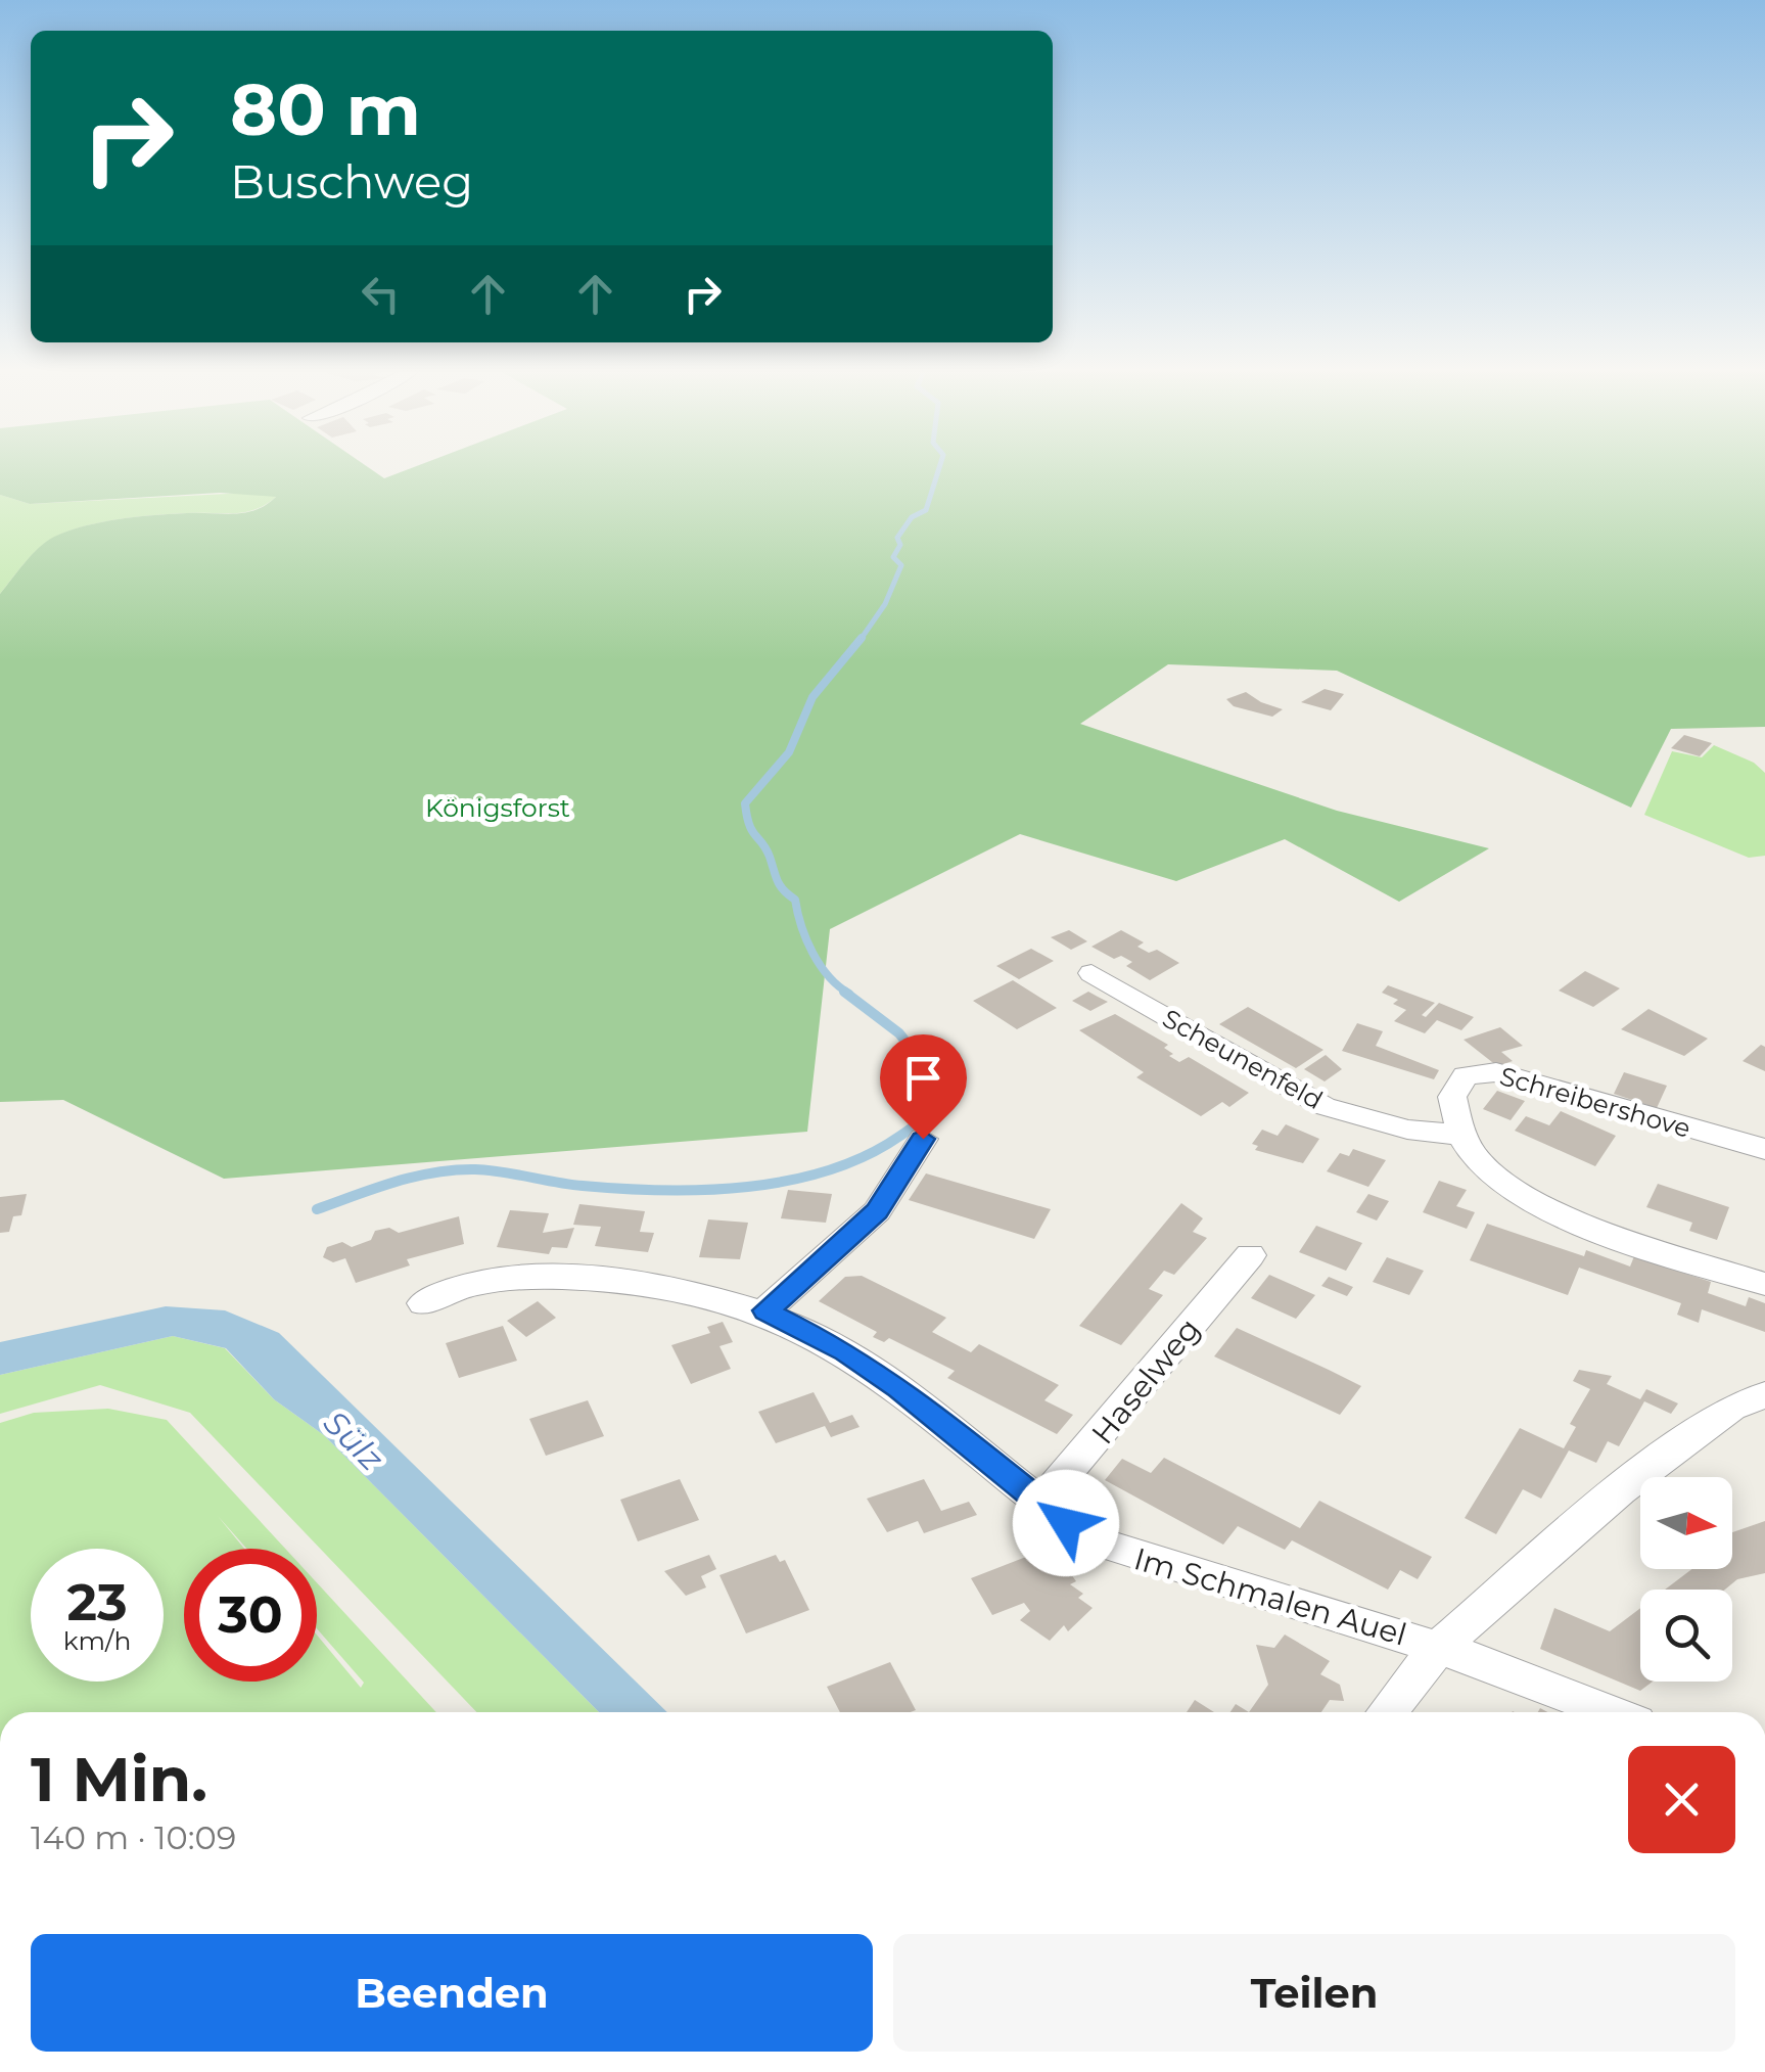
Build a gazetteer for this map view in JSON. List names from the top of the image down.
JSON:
{
  "streets": {
    "street": [
      "Scheunenfeld",
      "Schreibershove",
      "Haselweg",
      "Im Schmalen Auel"
    ]
  },
  "crossings": [
    ["Scheunenfeld", "Schreibershove"],
    ["Haselweg", "Im Schmalen Auel"]
  ],
  "water": ["Sülz"],
  "parks": ["Königsforst"],
  "north": "right",
  "page": {
    "turn": ["80 m", "Buschweg"],
    "speed": "23 km/h",
    "limit": "30",
    "heading": ["1 Min.", "140 m · 10:09"],
    "buttons": ["Beenden", "Teilen"]
  }
}
